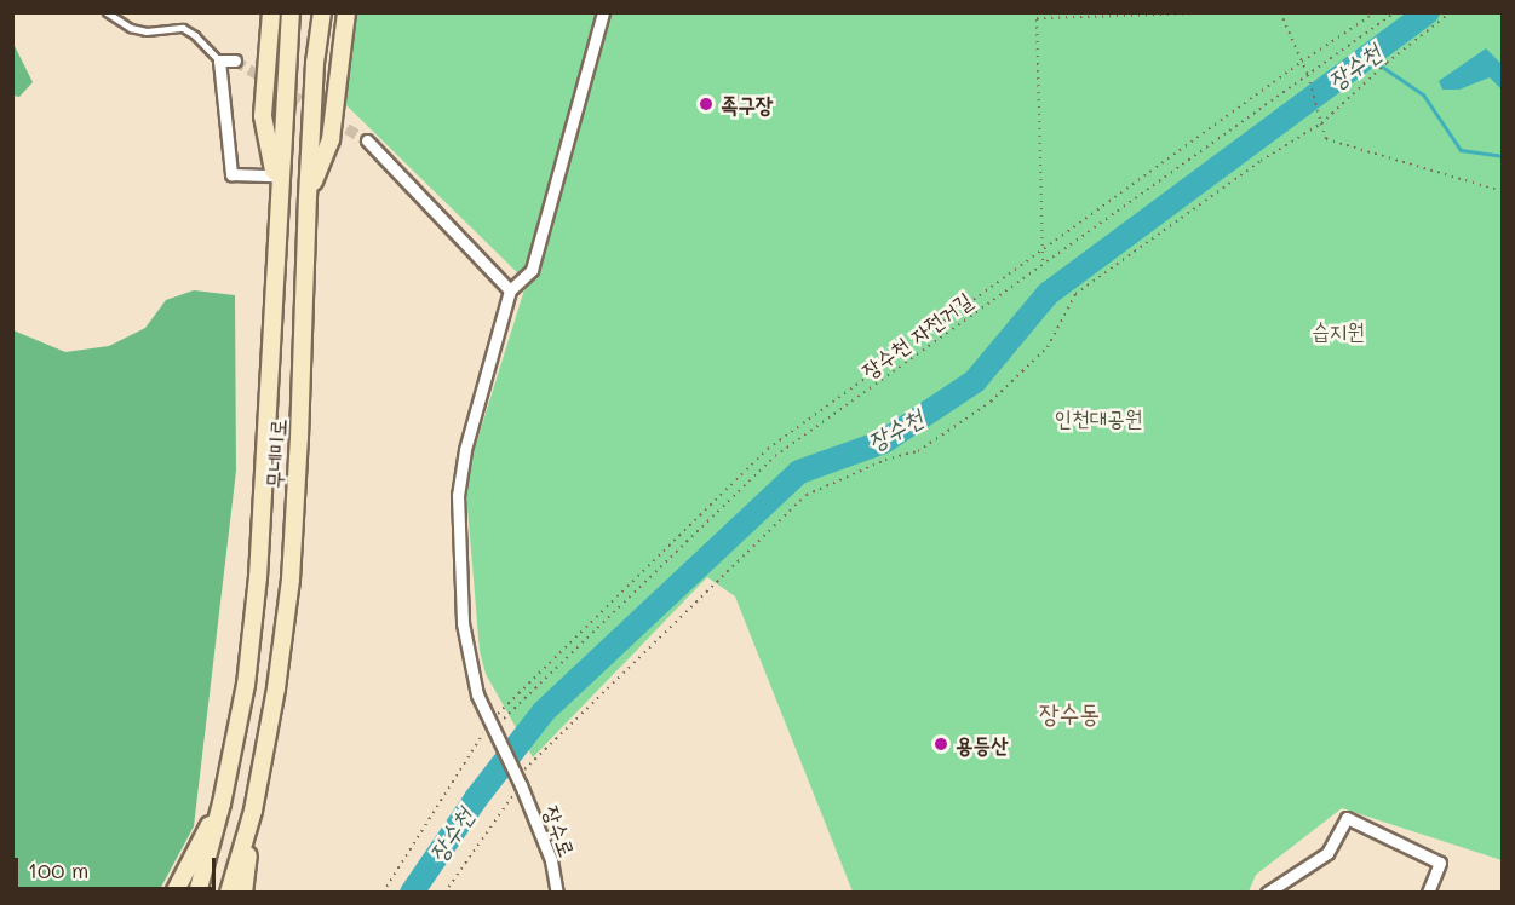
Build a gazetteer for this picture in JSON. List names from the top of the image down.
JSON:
{
  "streets": {
    "main road": ["무네미로"],
    "street": ["장수로"],
    "path": ["장수천 자전거길"]
  },
  "crossings": [
    ["장수천 자전거길", "장수로"]
  ],
  "districts": ["장수동"],
  "water": ["장수천"],
  "parks": ["습지원", "인천대공원"],
  "places": ["족구장", "용등산"],
  "scale_bar": "100 m"
}
